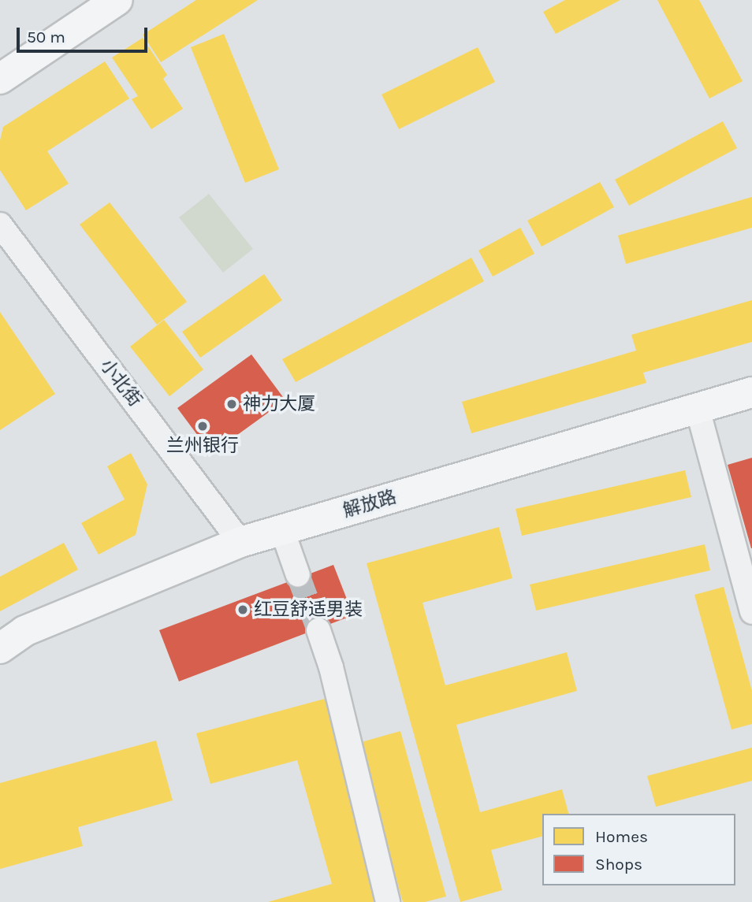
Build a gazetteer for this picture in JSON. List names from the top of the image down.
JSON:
{
  "streets": {
    "main road": ["解放路"],
    "street": ["小北街"]
  },
  "crossings": [
    ["小北街", "解放路"]
  ],
  "places": ["神力大厦", "兰州银行", "红豆舒适男装"],
  "legend": ["Homes", "Shops"],
  "scale_bar": "50 m"
}
